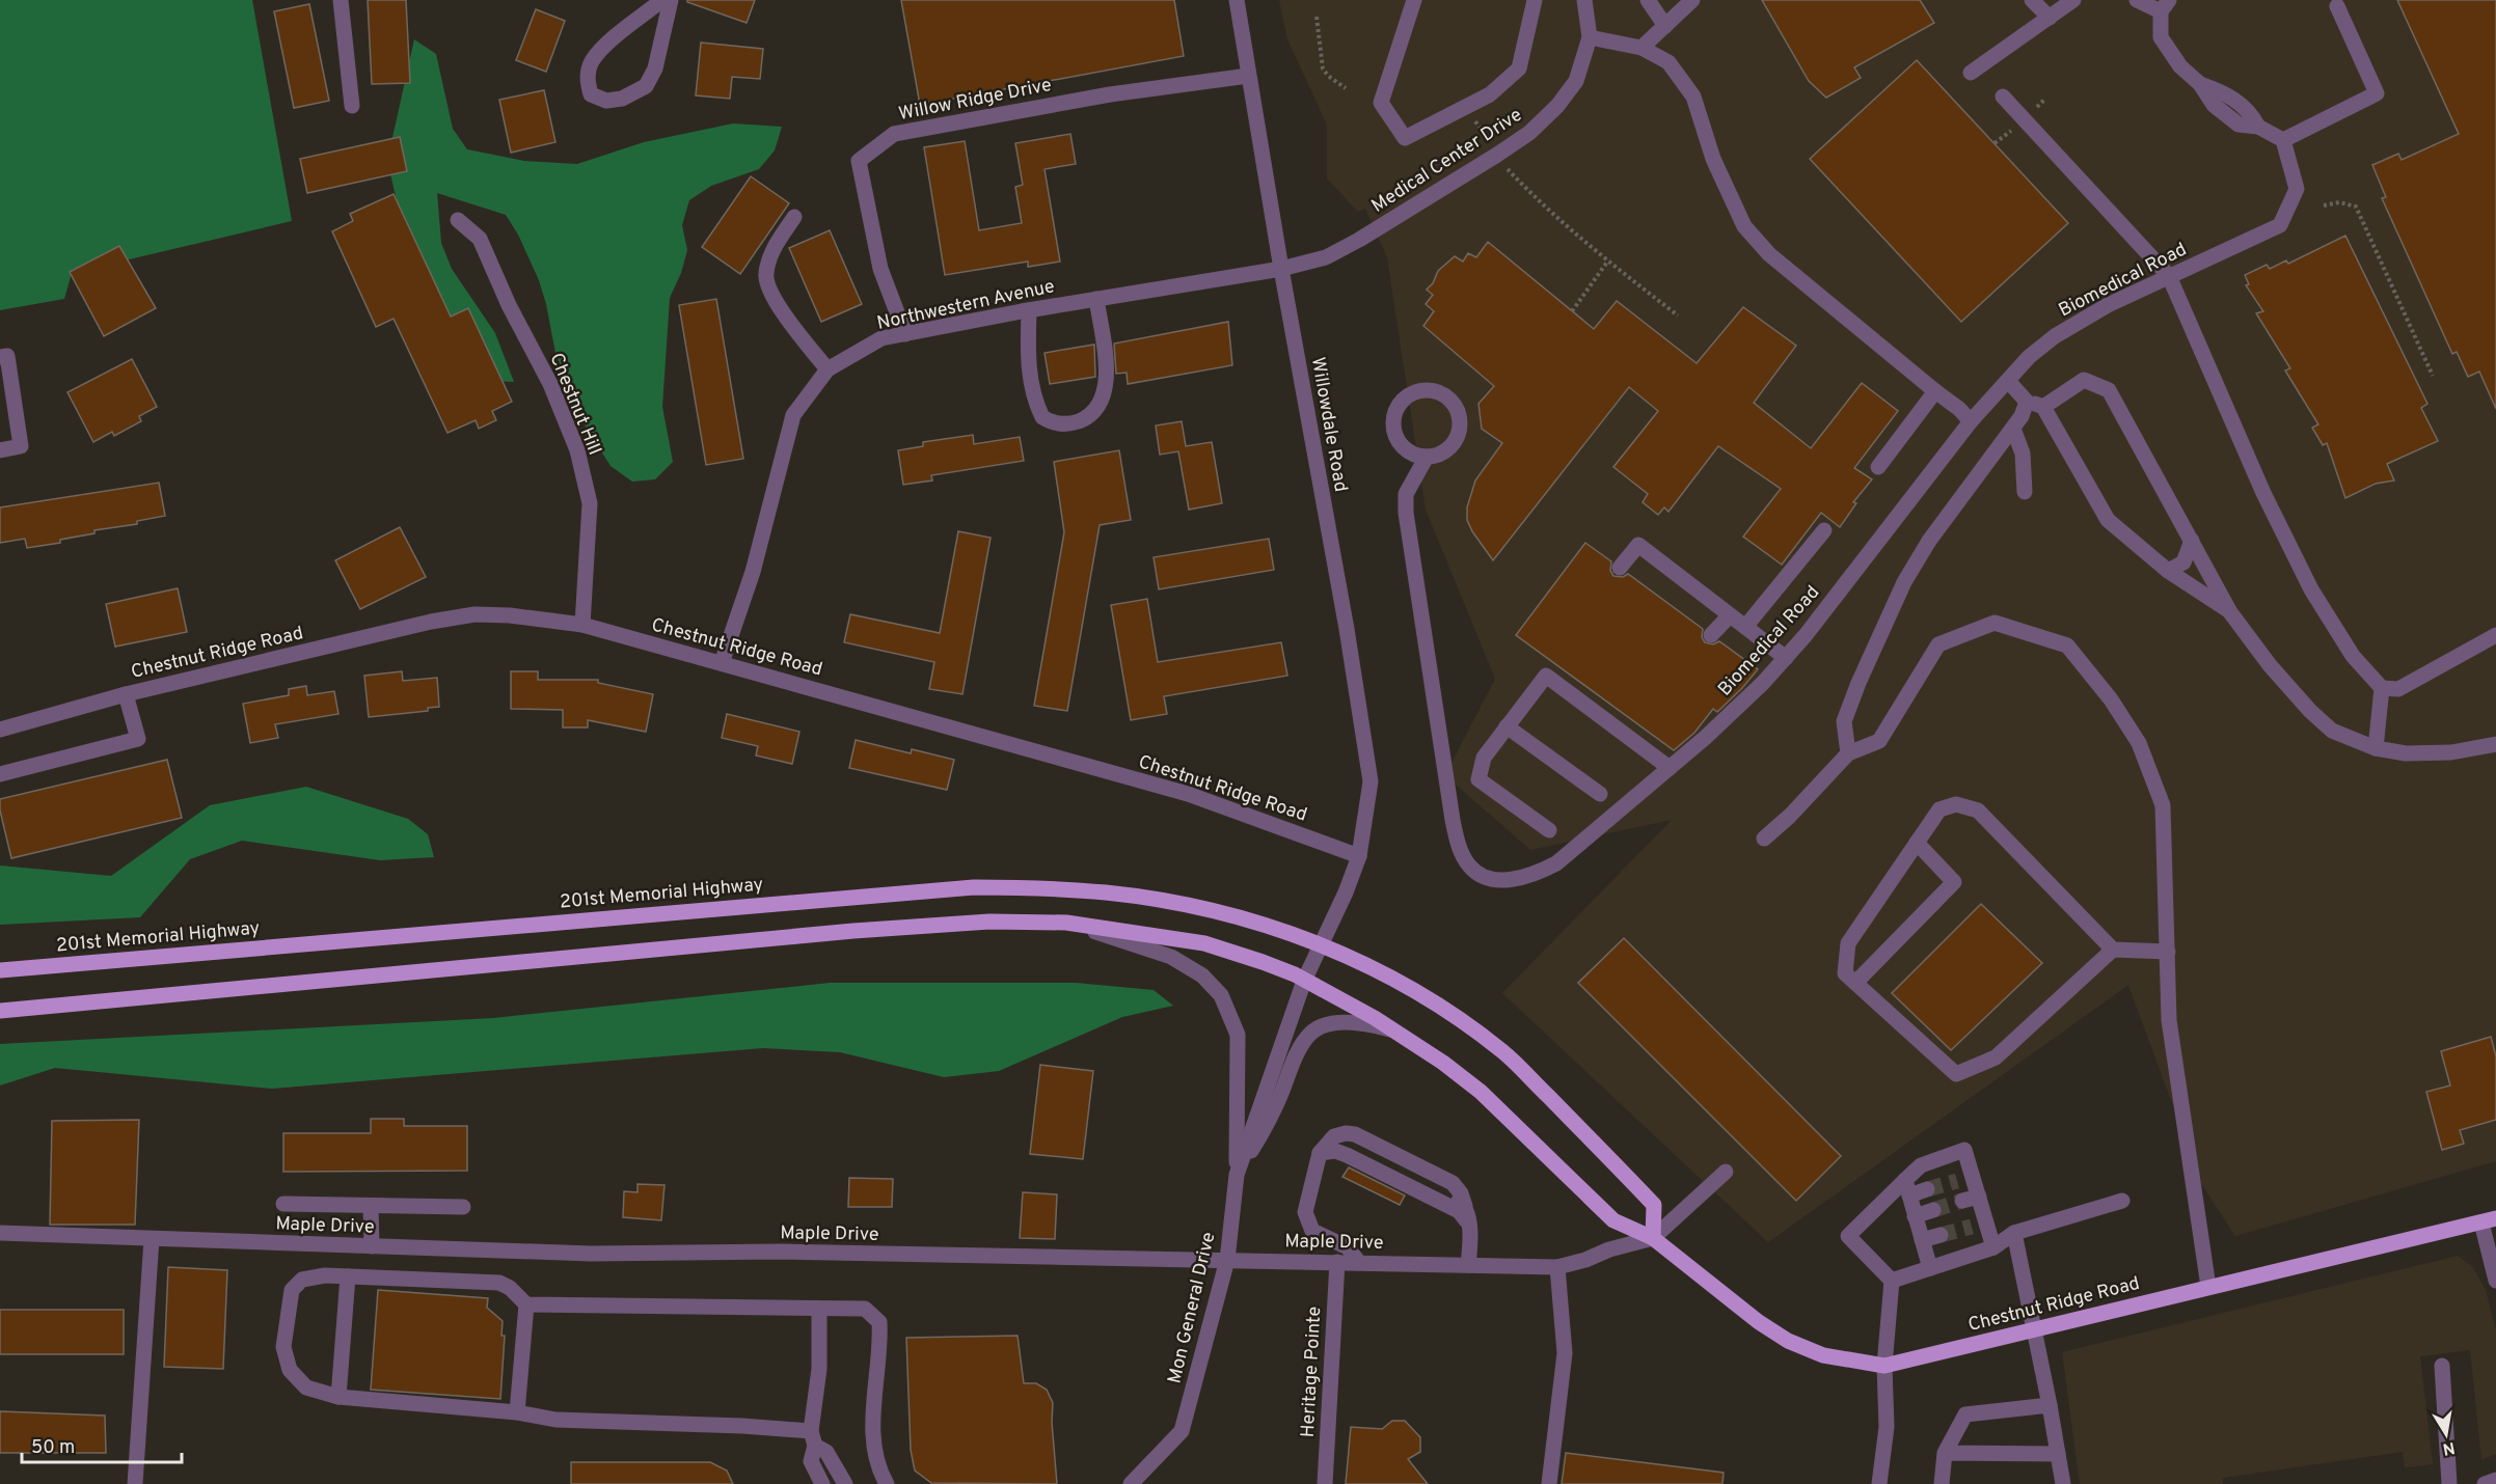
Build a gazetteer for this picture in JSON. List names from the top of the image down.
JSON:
{
  "streets": {
    "main road": ["Chestnut Ridge Road", "201st Memorial Highway"],
    "street": [
      "Willow Ridge Drive",
      "Medical Center Drive",
      "Biomedical Road",
      "Northwestern Avenue",
      "Chestnut Hill",
      "Willowdale Road",
      "Maple Drive",
      "Mon General Drive",
      "Heritage Pointe"
    ]
  },
  "crossings": [
    ["Willow Ridge Drive", "Northwestern Avenue"],
    ["Willow Ridge Drive", "Willowdale Road"],
    ["Medical Center Drive", "Northwestern Avenue"],
    ["Medical Center Drive", "Willowdale Road"],
    ["Northwestern Avenue", "Willowdale Road"],
    ["Northwestern Avenue", "Chestnut Ridge Road"],
    ["Chestnut Hill", "Chestnut Ridge Road"],
    ["Willowdale Road", "Chestnut Ridge Road"],
    ["Chestnut Ridge Road", "Maple Drive"],
    ["Chestnut Ridge Road", "Mon General Drive"],
    ["Maple Drive", "Mon General Drive"],
    ["Maple Drive", "Heritage Pointe"]
  ],
  "scale_bar": "50 m",
  "north": "bottom"
}
